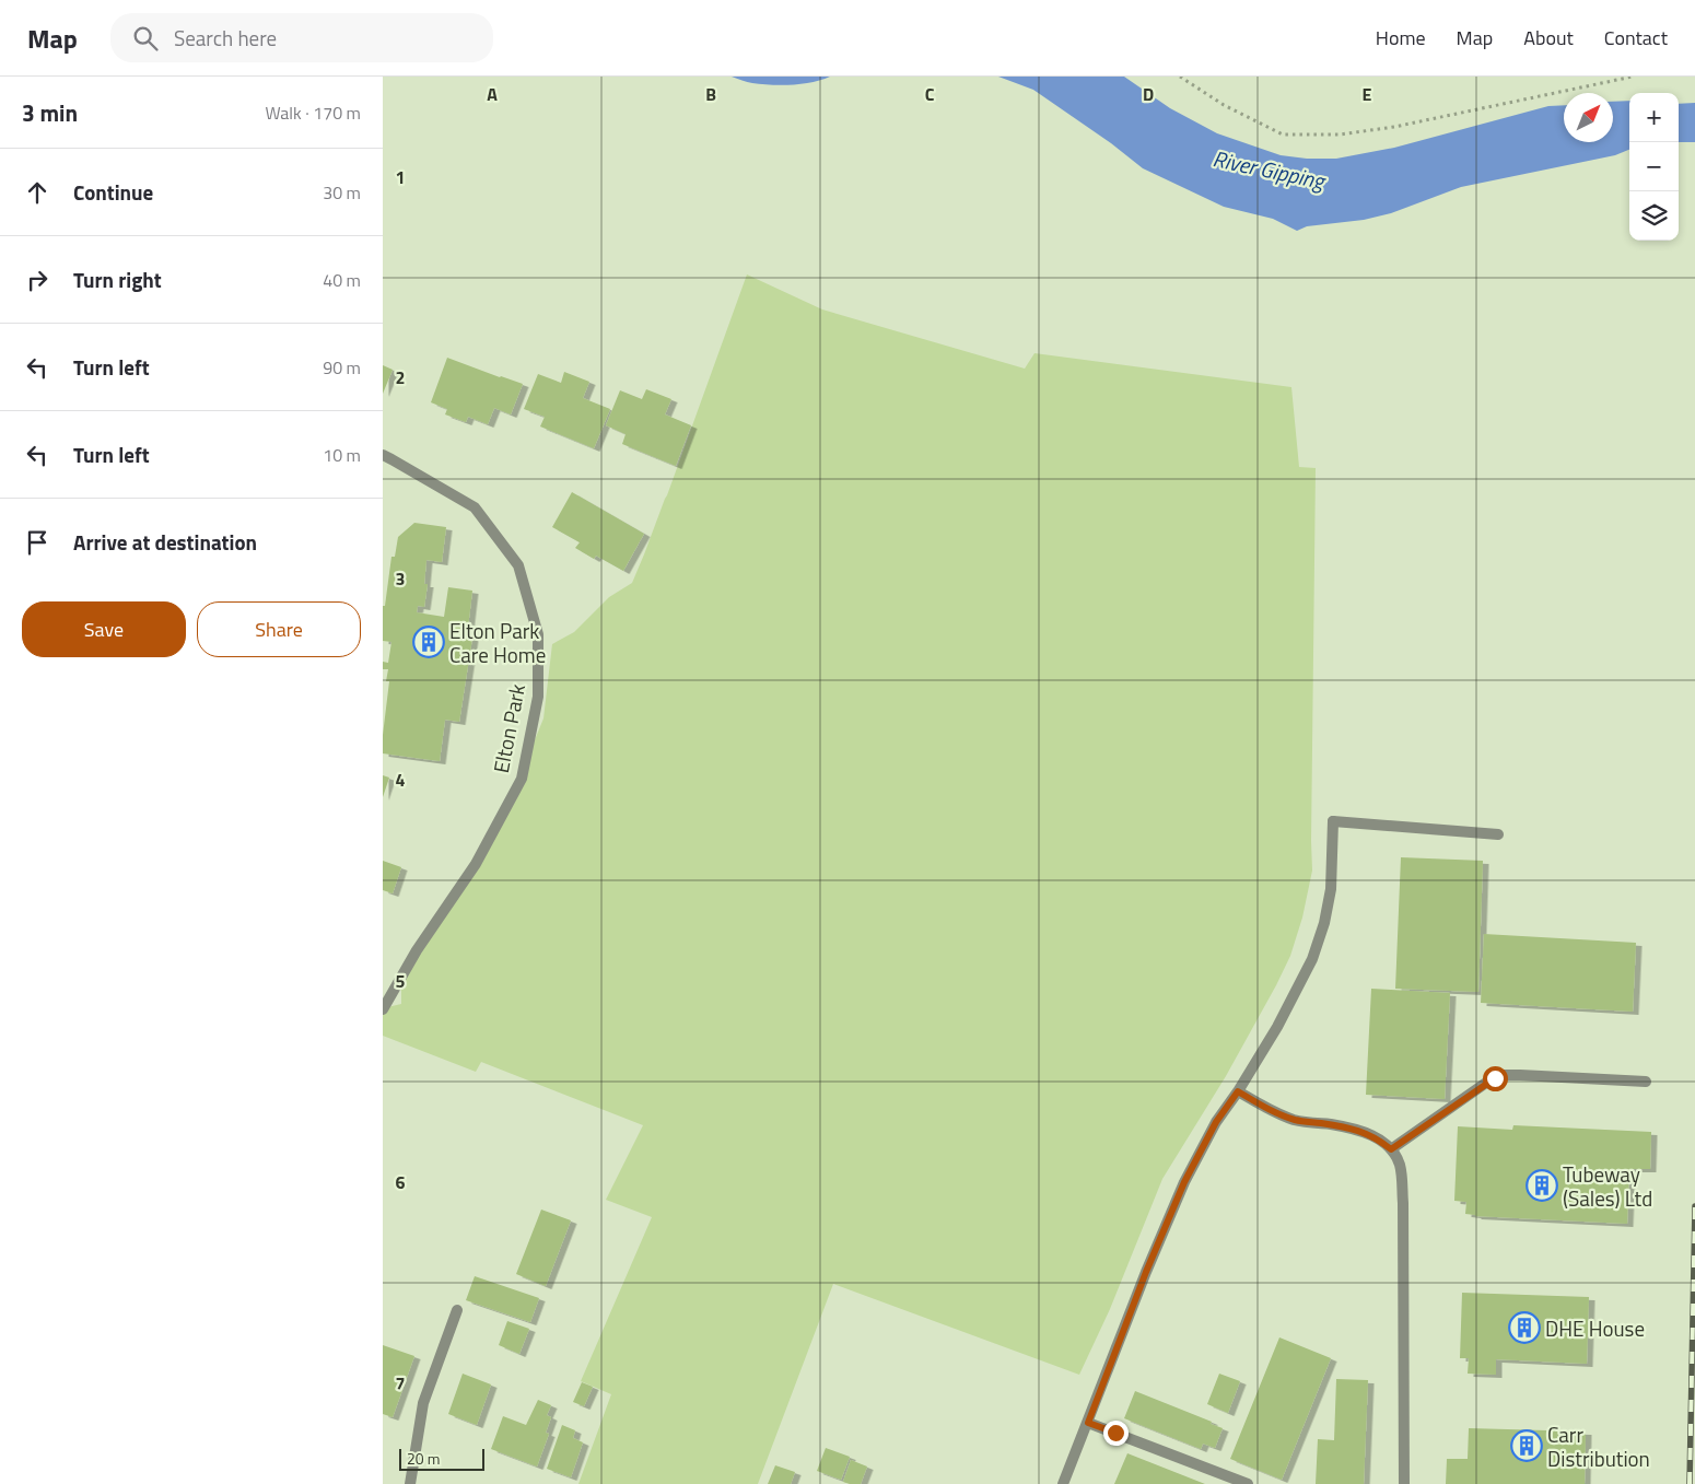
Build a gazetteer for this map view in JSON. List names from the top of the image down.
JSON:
{
  "streets": {
    "street": ["Elton Park"]
  },
  "water": ["River Gipping"],
  "places": {
    "building": [
      "Elton Park Care Home",
      "Tubeway (Sales) Ltd",
      "DHE House",
      "Carr Distribution"
    ]
  },
  "scale_bar": "20 m",
  "north": "top right",
  "page": {
    "header": "Map",
    "search": "Search here",
    "nav": [
      "Home",
      "Map",
      "About",
      "Contact"
    ],
    "heading": ["3 min", "Walk · 170 m"],
    "map_buttons": ["+", "−"],
    "list": [
      ["Continue", "30 m"],
      ["Turn right", "40 m"],
      ["Turn left", "90 m"],
      ["Turn left", "10 m"],
      "Arrive at destination"
    ],
    "buttons": ["Save", "Share"],
    "scale": "20 m"
  },
  "grid": {
    "columns": [
      "A",
      "B",
      "C",
      "D",
      "E"
    ],
    "rows": [
      "1",
      "2",
      "3",
      "4",
      "5",
      "6",
      "7"
    ]
  }
}
